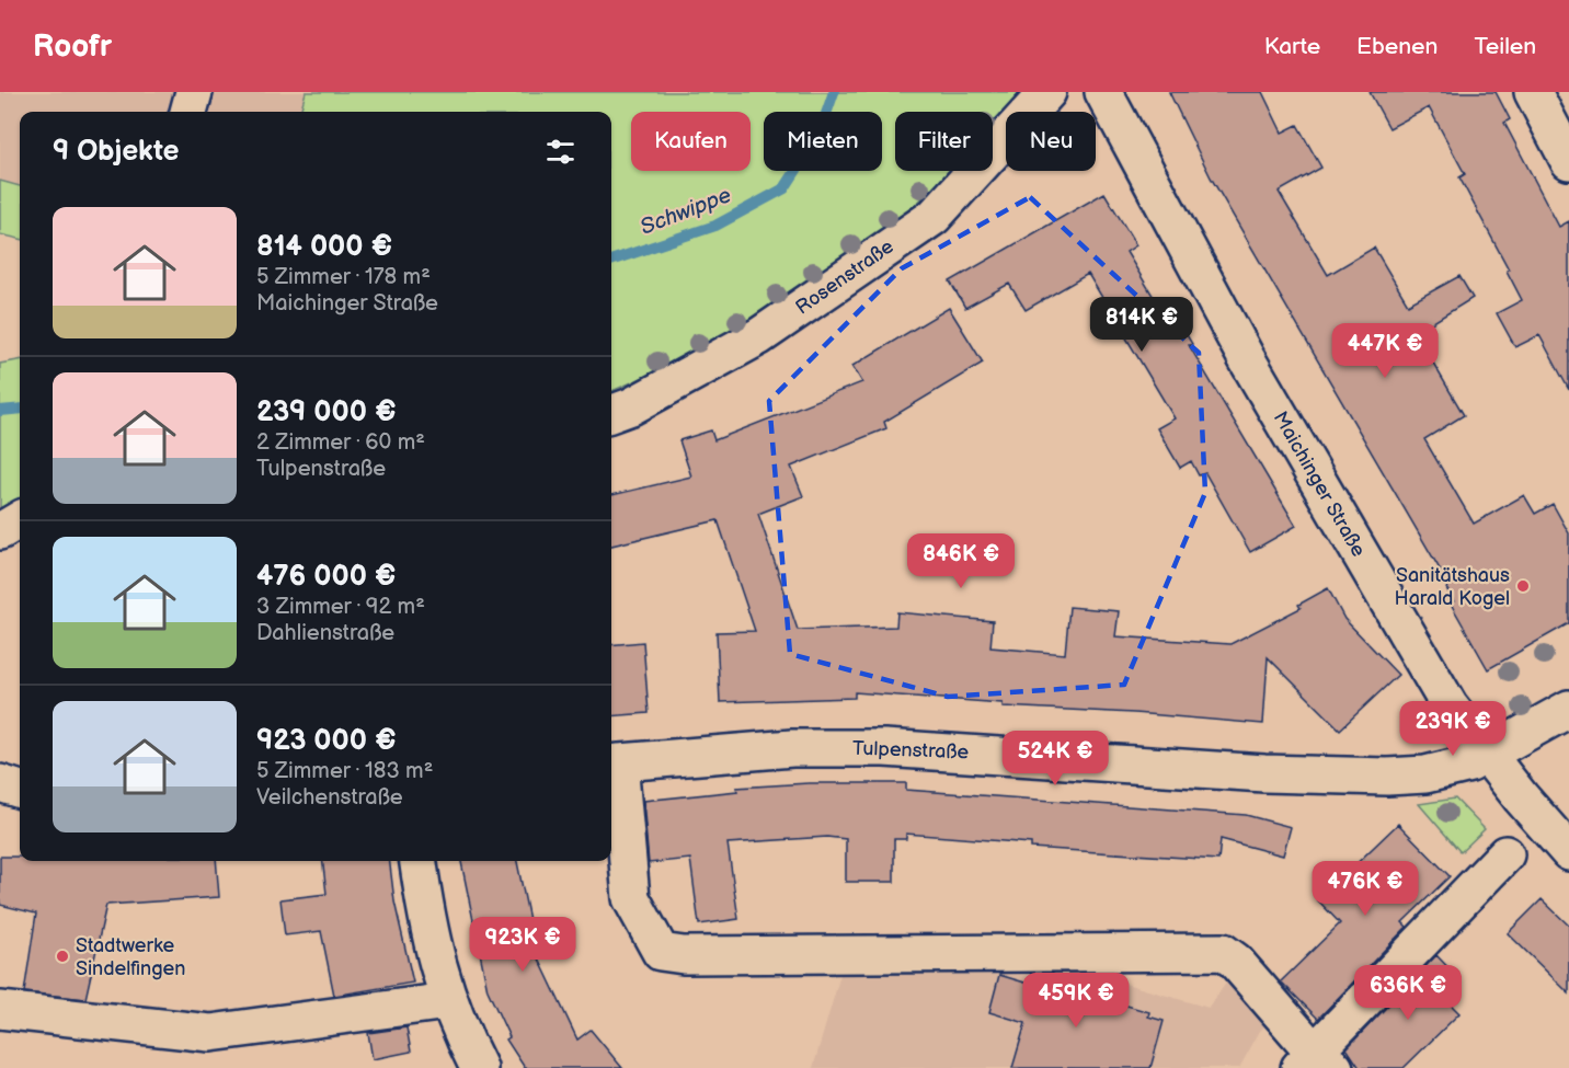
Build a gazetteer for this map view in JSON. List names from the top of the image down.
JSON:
{
  "streets": {
    "street": ["Rosenstraße", "Maichinger Straße", "Tulpenstraße"]
  },
  "crossings": [
    ["Maichinger Straße", "Tulpenstraße"]
  ],
  "water": ["Schwippe"],
  "places": ["Sanitätshaus Harald Kogel", "Stadtwerke Sindelfingen"],
  "page": {
    "header": "Roofr",
    "nav": ["Karte", "Ebenen", "Teilen"],
    "chip": [
      "Kaufen",
      "Mieten",
      "Filter",
      "Neu"
    ],
    "heading": "9 Objekte",
    "list": [
      {
        "name": "814 000 €",
        "note": "5 Zimmer · 178 m² · Maichinger Straße"
      },
      {
        "name": "239 000 €",
        "note": "2 Zimmer · 60 m² · Tulpenstraße"
      },
      {
        "name": "476 000 €",
        "note": "3 Zimmer · 92 m² · Dahlienstraße"
      },
      {
        "name": "923 000 €",
        "note": "5 Zimmer · 183 m² · Veilchenstraße"
      }
    ],
    "price": [
      "814K €",
      "447K €",
      "846K €",
      "239K €",
      "524K €",
      "476K €",
      "923K €",
      "636K €",
      "459K €"
    ]
  }
}
